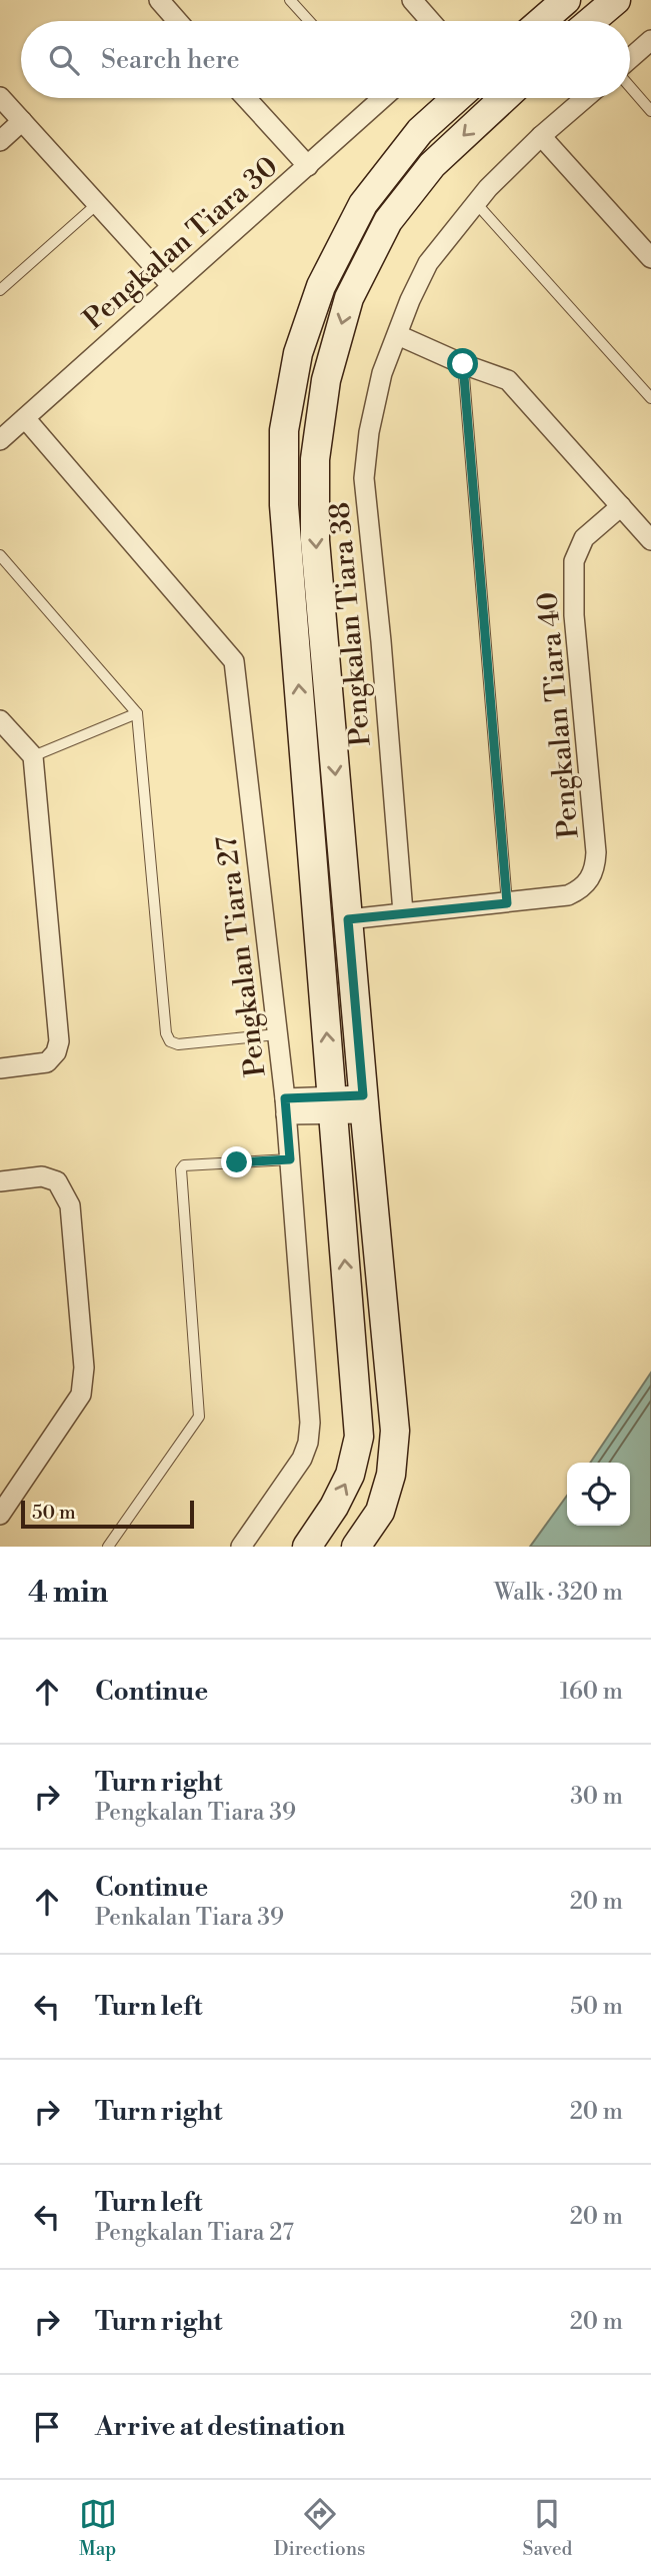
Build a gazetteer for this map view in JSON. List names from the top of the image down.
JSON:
{
  "streets": {
    "street": [
      "Pengkalan Tiara 30",
      "Pengkalan Tiara 38",
      "Pengkalan Tiara 40",
      "Pengkalan Tiara 27"
    ]
  },
  "crossings": [
    ["Pengkalan Tiara 30", "Pengkalan Tiara 27"]
  ],
  "scale_bar": "50 m",
  "page": {
    "search": "Search here",
    "scale": "50 m",
    "heading": ["4 min", "Walk · 320 m"],
    "list": [
      ["Continue", "160 m"],
      ["Turn right", "Pengkalan Tiara 39", "30 m"],
      ["Continue", "Penkalan Tiara 39", "20 m"],
      ["Turn left", "50 m"],
      ["Turn right", "20 m"],
      ["Turn left", "Pengkalan Tiara 27", "20 m"],
      ["Turn right", "20 m"],
      "Arrive at destination"
    ],
    "nav": ["Map", "Directions", "Saved"]
  }
}
